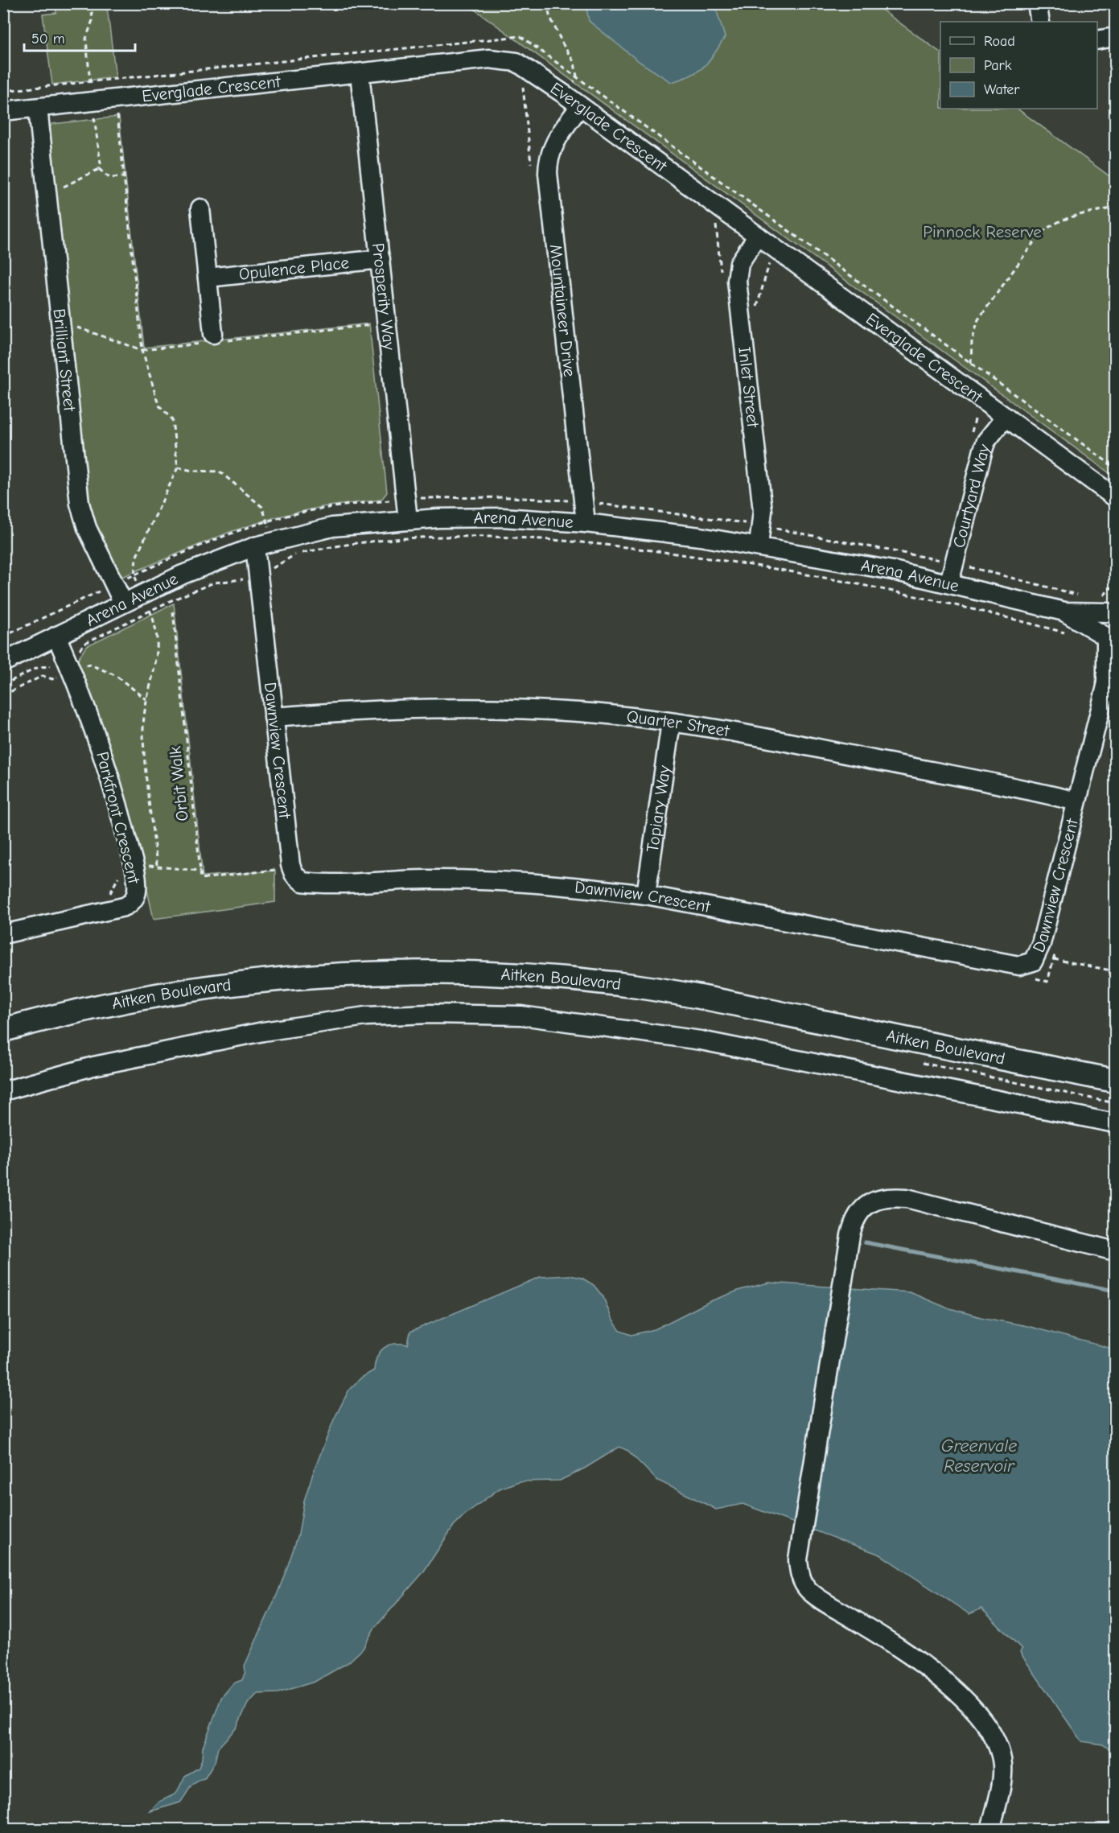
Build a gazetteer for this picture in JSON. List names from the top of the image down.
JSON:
{
  "streets": {
    "main road": ["Aitken Boulevard"],
    "street": [
      "Everglade Crescent",
      "Opulence Place",
      "Prosperity Way",
      "Mountaineer Drive",
      "Brilliant Street",
      "Inlet Street",
      "Courtyard Way",
      "Arena Avenue",
      "Quarter Street",
      "Dawnview Crescent",
      "Topiary Way",
      "Parkfront Crescent"
    ],
    "path": ["Orbit Walk"]
  },
  "crossings": [
    ["Everglade Crescent", "Prosperity Way"],
    ["Everglade Crescent", "Mountaineer Drive"],
    ["Everglade Crescent", "Brilliant Street"],
    ["Everglade Crescent", "Inlet Street"],
    ["Everglade Crescent", "Courtyard Way"],
    ["Opulence Place", "Prosperity Way"],
    ["Prosperity Way", "Arena Avenue"],
    ["Mountaineer Drive", "Arena Avenue"],
    ["Brilliant Street", "Arena Avenue"],
    ["Inlet Street", "Arena Avenue"],
    ["Courtyard Way", "Arena Avenue"],
    ["Arena Avenue", "Dawnview Crescent"],
    ["Arena Avenue", "Parkfront Crescent"],
    ["Quarter Street", "Dawnview Crescent"],
    ["Quarter Street", "Topiary Way"],
    ["Dawnview Crescent", "Topiary Way"]
  ],
  "water": ["Greenvale Reservoir"],
  "parks": ["Pinnock Reserve"],
  "legend": ["Road", "Park", "Water"],
  "scale_bar": "50 m"
}
